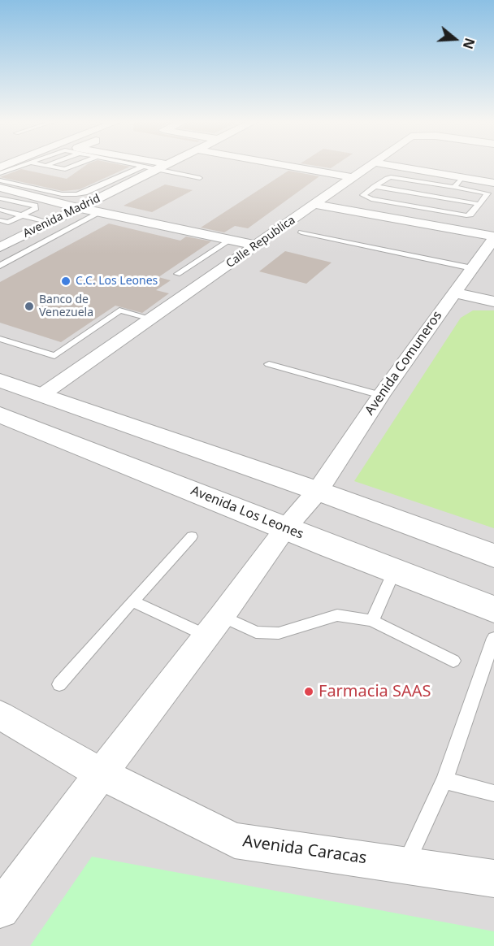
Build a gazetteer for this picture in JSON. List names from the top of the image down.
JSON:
{
  "streets": {
    "street": [
      "Avenida Madrid",
      "Calle Republica",
      "Avenida Comuneros",
      "Avenida Los Leones",
      "Avenida Caracas"
    ]
  },
  "crossings": [
    ["Avenida Comuneros", "Avenida Los Leones"],
    ["Avenida Comuneros", "Avenida Caracas"]
  ],
  "places": ["C.C. Los Leones", "Banco de Venezuela", "Farmacia SAAS"],
  "north": "right"
}
